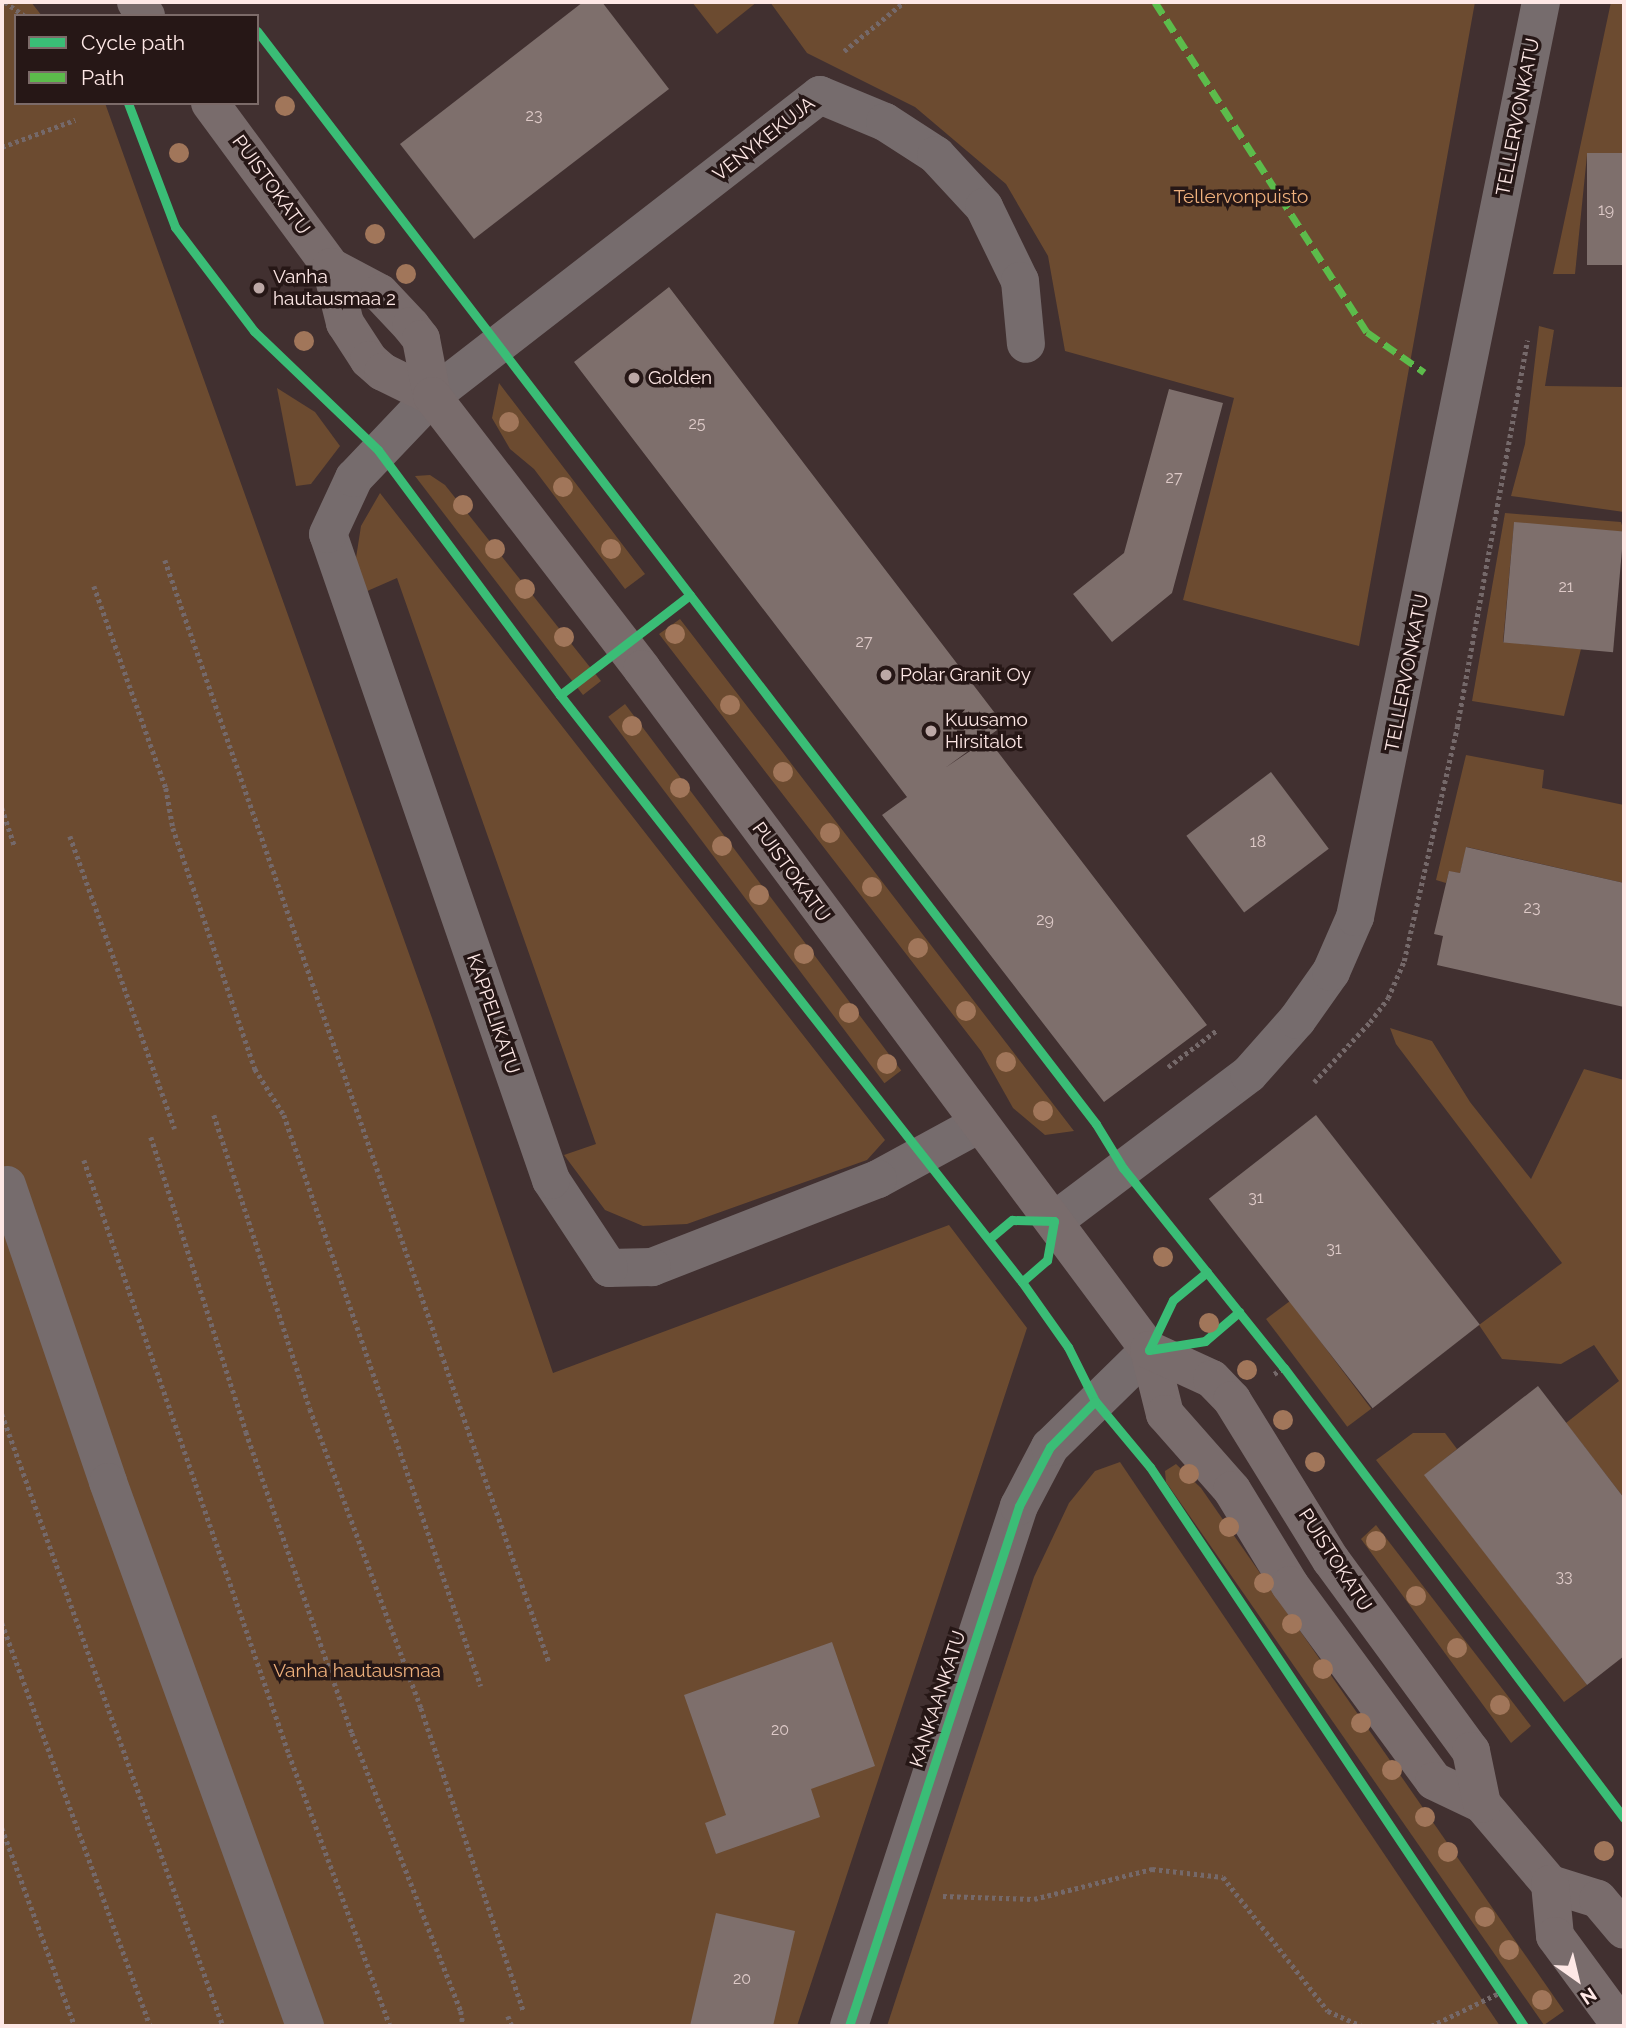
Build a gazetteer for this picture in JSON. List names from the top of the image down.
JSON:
{
  "streets": {
    "main road": ["PUISTOKATU"],
    "street": [
      "TELLERVONKATU",
      "VENYKEKUJA",
      "KAPPELIKATU",
      "KANKAANKATU"
    ]
  },
  "crossings": [
    ["TELLERVONKATU", "PUISTOKATU"],
    ["VENYKEKUJA", "PUISTOKATU"],
    ["VENYKEKUJA", "KAPPELIKATU"],
    ["PUISTOKATU", "KAPPELIKATU"],
    ["PUISTOKATU", "KANKAANKATU"]
  ],
  "parks": ["Tellervonpuisto", "Vanha hautausmaa"],
  "places": [
    "Vanha hautausmaa 2",
    "Golden",
    "Polar Granit Oy",
    "Kuusamo Hirsitalot"
  ],
  "house_numbers": [
    "23",
    "19",
    "25",
    "27",
    "21",
    "27",
    "18",
    "23",
    "29",
    "31",
    "31",
    "33",
    "20",
    "20"
  ],
  "legend": ["Cycle path", "Path"],
  "north": "bottom right"
}
